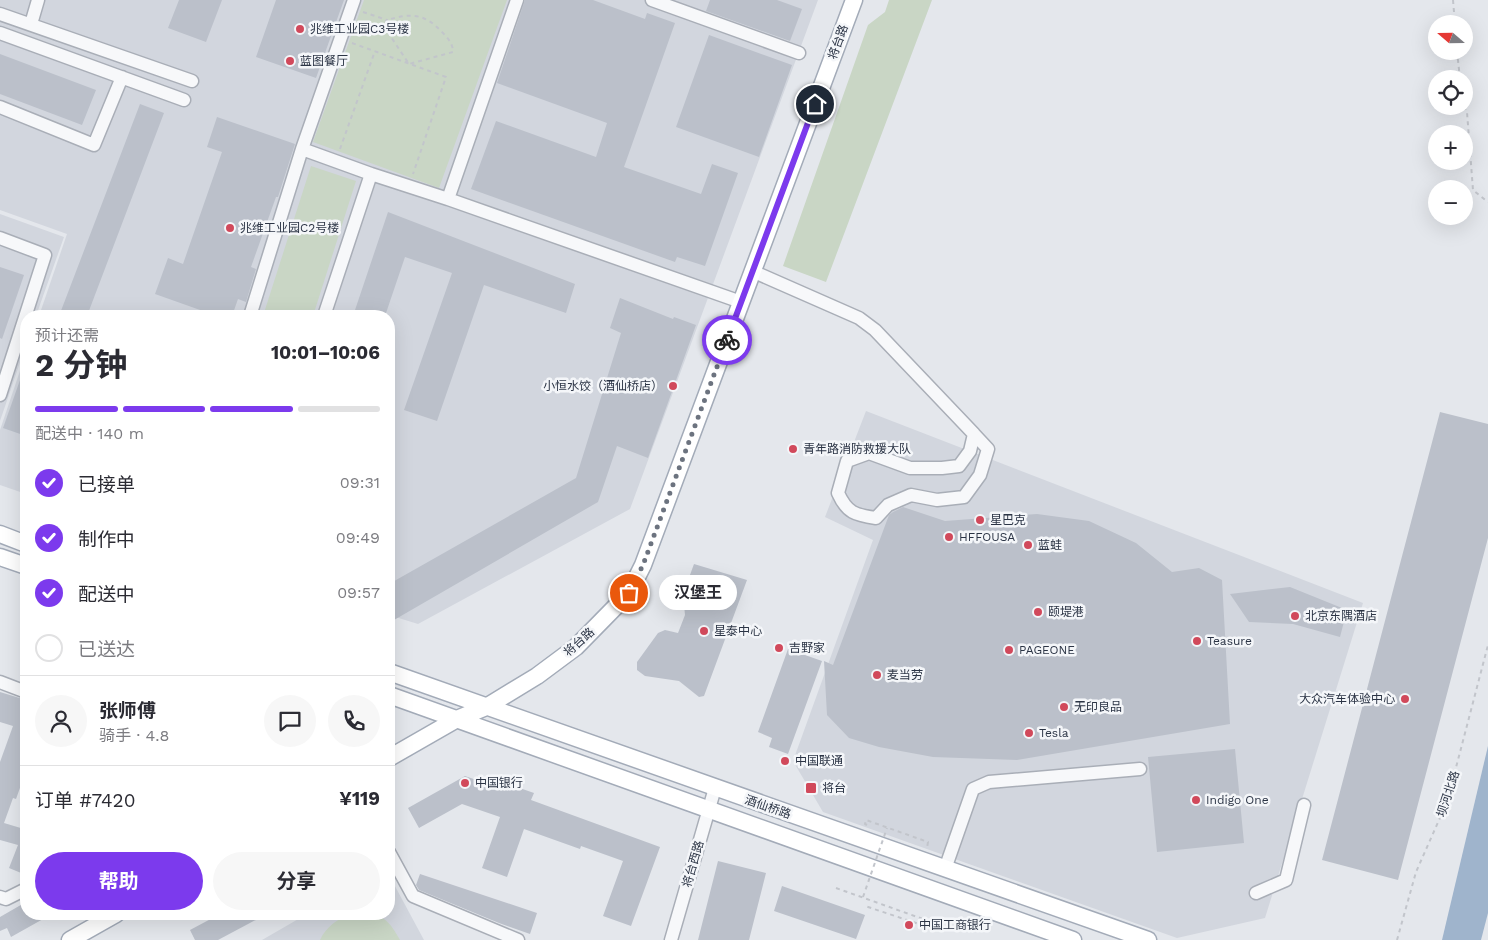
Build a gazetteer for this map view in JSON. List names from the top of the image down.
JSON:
{
  "streets": {
    "main road": ["将台路", "酒仙桥路"],
    "street": ["将台西路"],
    "path": ["坝河北路"]
  },
  "crossings": [
    ["将台路", "酒仙桥路"],
    ["酒仙桥路", "将台西路"]
  ],
  "places": {
    "other": [
      "兆维工业园C3号楼",
      "蓝图餐厅",
      "兆维工业园C2号楼",
      "小恒水饺（酒仙桥店）",
      "青年路消防救援大队",
      "星巴克",
      "HFFOUSA",
      "蓝蛙",
      "汉堡王",
      "颐堤港",
      "北京东隅酒店",
      "星泰中心",
      "Teasure",
      "吉野家",
      "PAGEONE",
      "麦当劳",
      "大众汽车体验中心",
      "无印良品",
      "Tesla",
      "中国联通",
      "中国银行",
      "Indigo One",
      "中国工商银行"
    ],
    "transit": ["将台"]
  },
  "north": "left",
  "page": {
    "map_buttons": ["+", "−"],
    "heading": ["2 分钟", "预计还需", "10:01–10:06"],
    "panel": [
      "张师傅",
      "骑手 · 4.8",
      "订单 #7420",
      "¥119"
    ],
    "bar": "配送中 · 140 m",
    "list": [
      ["已接单", "09:31"],
      ["制作中", "09:49"],
      ["配送中", "09:57"],
      "已送达"
    ],
    "bubble": "汉堡王",
    "buttons": ["帮助", "分享"]
  }
}
